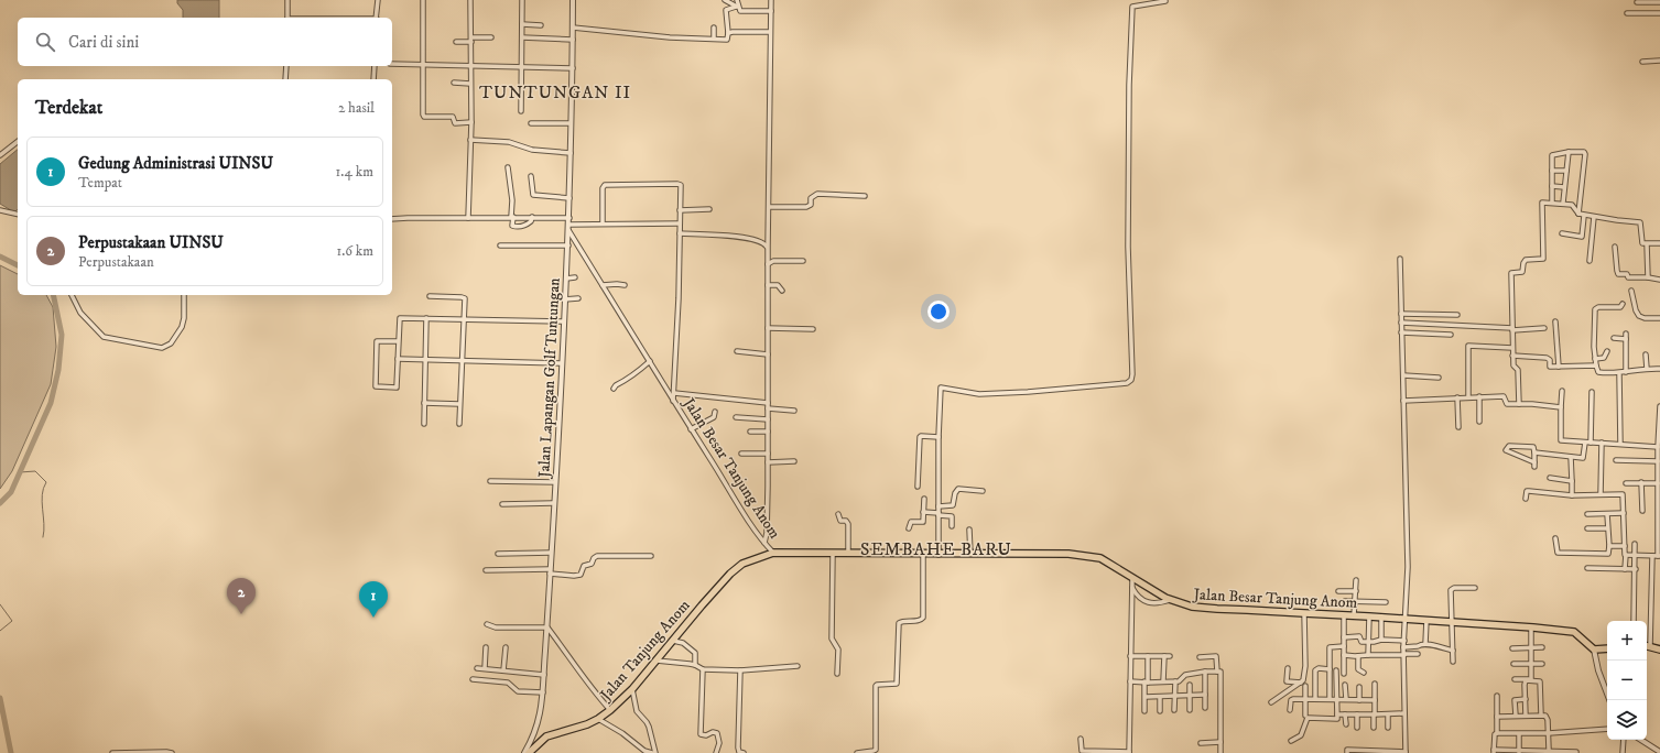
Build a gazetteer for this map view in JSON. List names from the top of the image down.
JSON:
{
  "streets": {
    "main road": ["Jalan Besar Tanjung Anom", "Jalan Tanjung Anom"],
    "street": ["Jalan Lapangan Golf Tuntungan"]
  },
  "crossings": [
    ["Jalan Lapangan Golf Tuntungan", "Jalan Besar Tanjung Anom"],
    ["Jalan Besar Tanjung Anom", "Jalan Tanjung Anom"]
  ],
  "districts": ["TUNTUNGAN II", "SEMBAHE BARU"],
  "page": {
    "search": "Cari di sini",
    "heading": ["Terdekat", "2 hasil"],
    "list": [
      {
        "mark": "1",
        "name": "Gedung Administrasi UINSU",
        "note": "Tempat",
        "value": "1.4 km"
      },
      {
        "mark": "2",
        "name": "Perpustakaan UINSU",
        "note": "Perpustakaan",
        "value": "1.6 km"
      }
    ],
    "pins": ["2", "1"],
    "map_buttons": ["+", "−"]
  }
}
